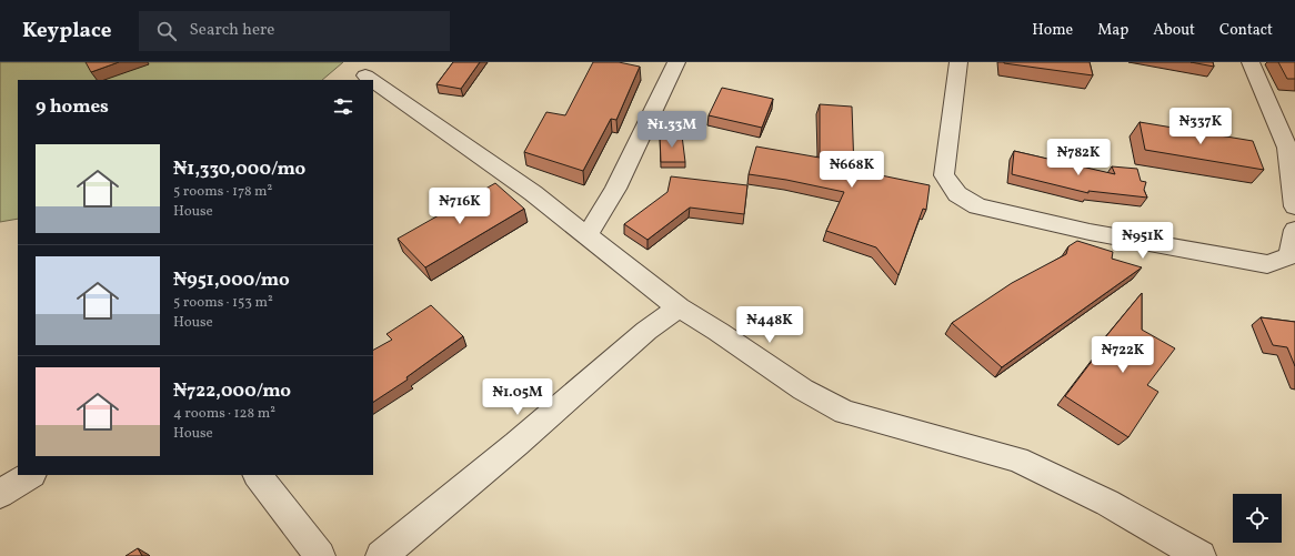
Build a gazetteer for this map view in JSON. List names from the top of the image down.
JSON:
{
  "page": {
    "header": "Keyplace",
    "search": "Search here",
    "nav": [
      "Home",
      "Map",
      "About",
      "Contact"
    ],
    "heading": "9 homes",
    "price": [
      "₦337K",
      "₦1.33M",
      "₦782K",
      "₦668K",
      "₦716K",
      "₦951K",
      "₦448K",
      "₦722K",
      "₦1.05M"
    ],
    "list": [
      {
        "name": "₦1,330,000/mo",
        "note": "5 rooms · 178 m² · House"
      },
      {
        "name": "₦951,000/mo",
        "note": "5 rooms · 153 m² · House"
      },
      {
        "name": "₦722,000/mo",
        "note": "4 rooms · 128 m² · House"
      }
    ]
  }
}
